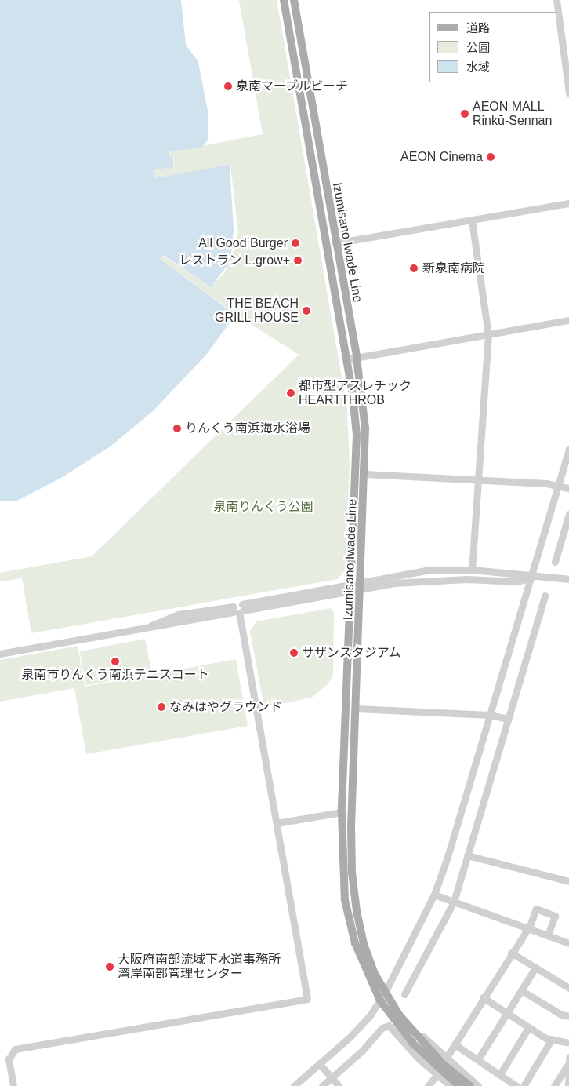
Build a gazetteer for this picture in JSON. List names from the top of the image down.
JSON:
{
  "streets": {
    "main road": ["Izumisano Iwade Line"]
  },
  "parks": ["泉南りんくう公園"],
  "places": [
    "泉南マーブルビーチ",
    "AEON MALL Rinkū-Sennan",
    "AEON Cinema",
    "All Good Burger",
    "レストラン L.grow+",
    "新泉南病院",
    "THE BEACH GRILL HOUSE",
    "都市型アスレチック HEARTTHROB",
    "りんくう南浜海水浴場",
    "サザンスタジアム",
    "泉南市りんくう南浜テニスコート",
    "なみはやグラウンド",
    "大阪府南部流域下水道事務所 湾岸南部管理センター"
  ],
  "legend": ["道路", "公園", "水域"]
}
